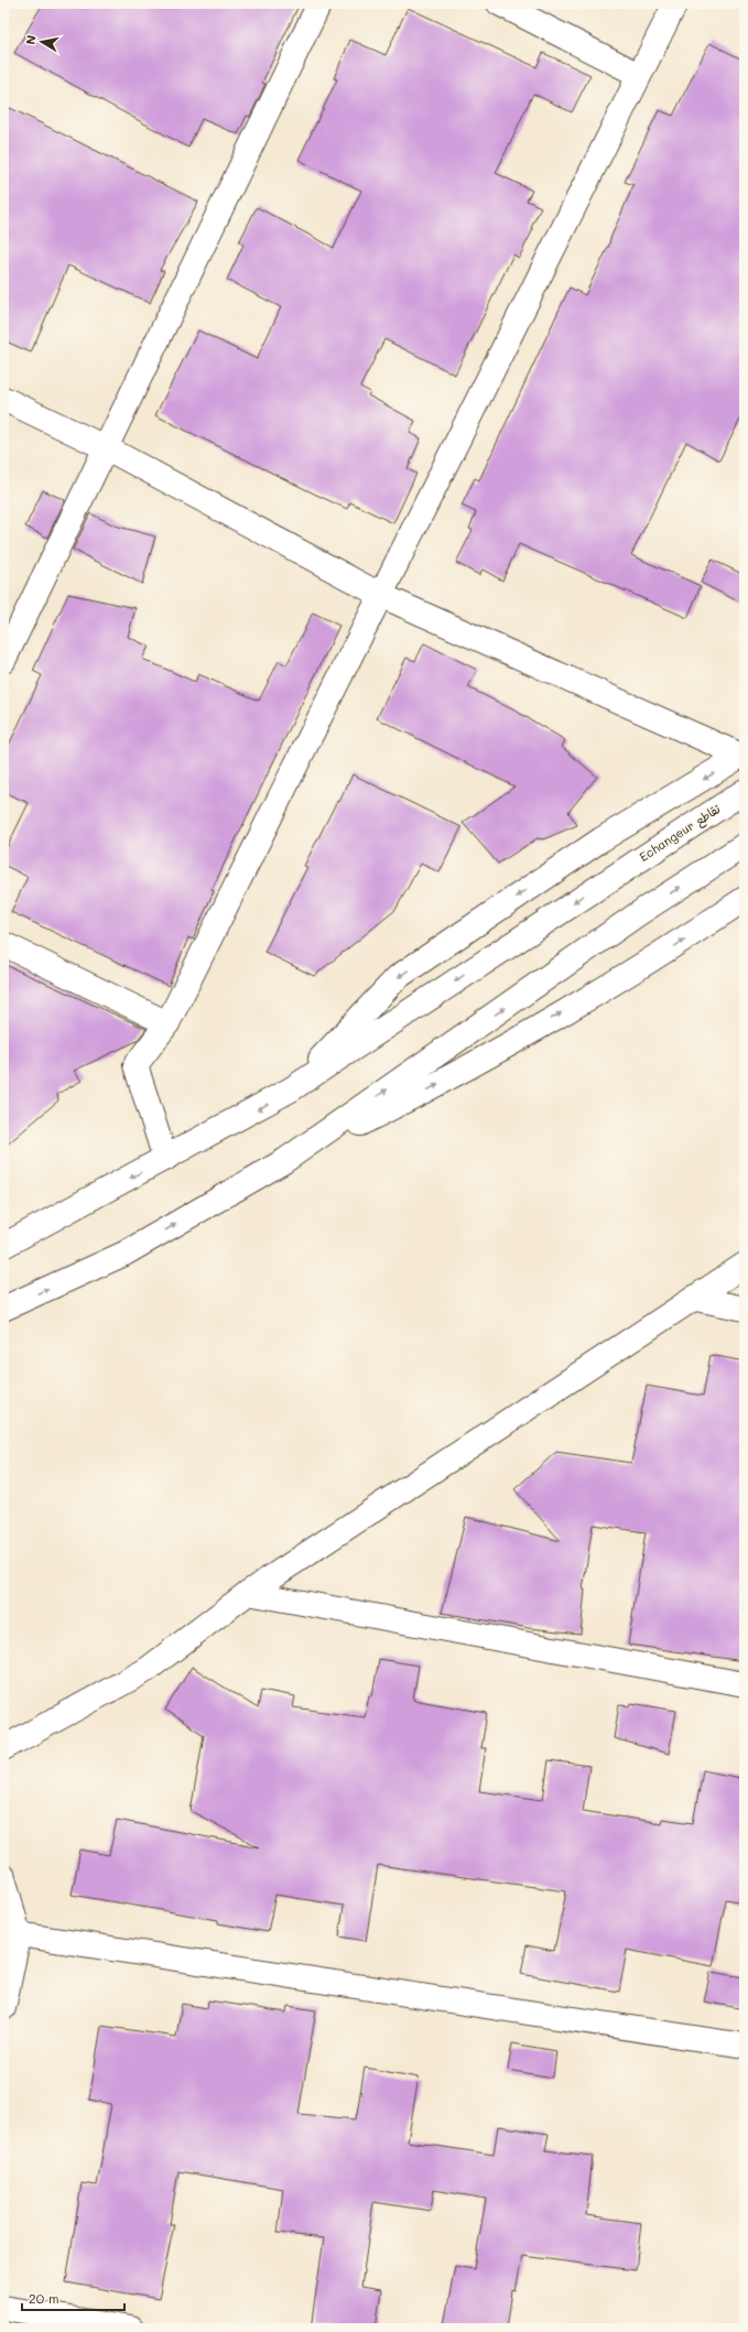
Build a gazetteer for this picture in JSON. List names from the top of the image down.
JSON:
{
  "streets": {
    "main road": ["Echangeur تقاطع"]
  },
  "scale_bar": "20 m",
  "north": "left"
}
